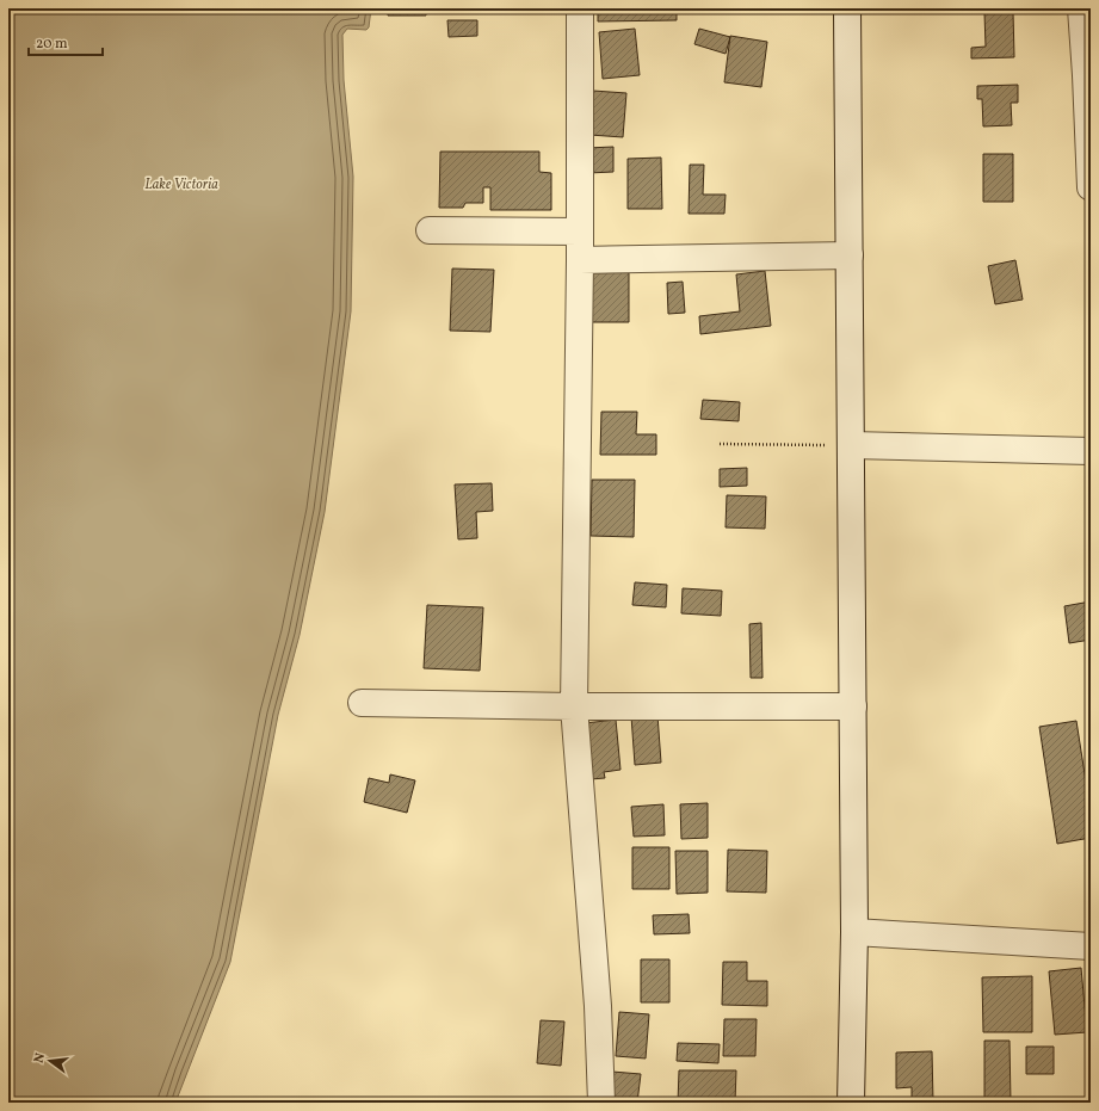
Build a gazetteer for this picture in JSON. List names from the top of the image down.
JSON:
{
  "water": ["Lake Victoria"],
  "scale_bar": "20 m",
  "north": "left"
}
